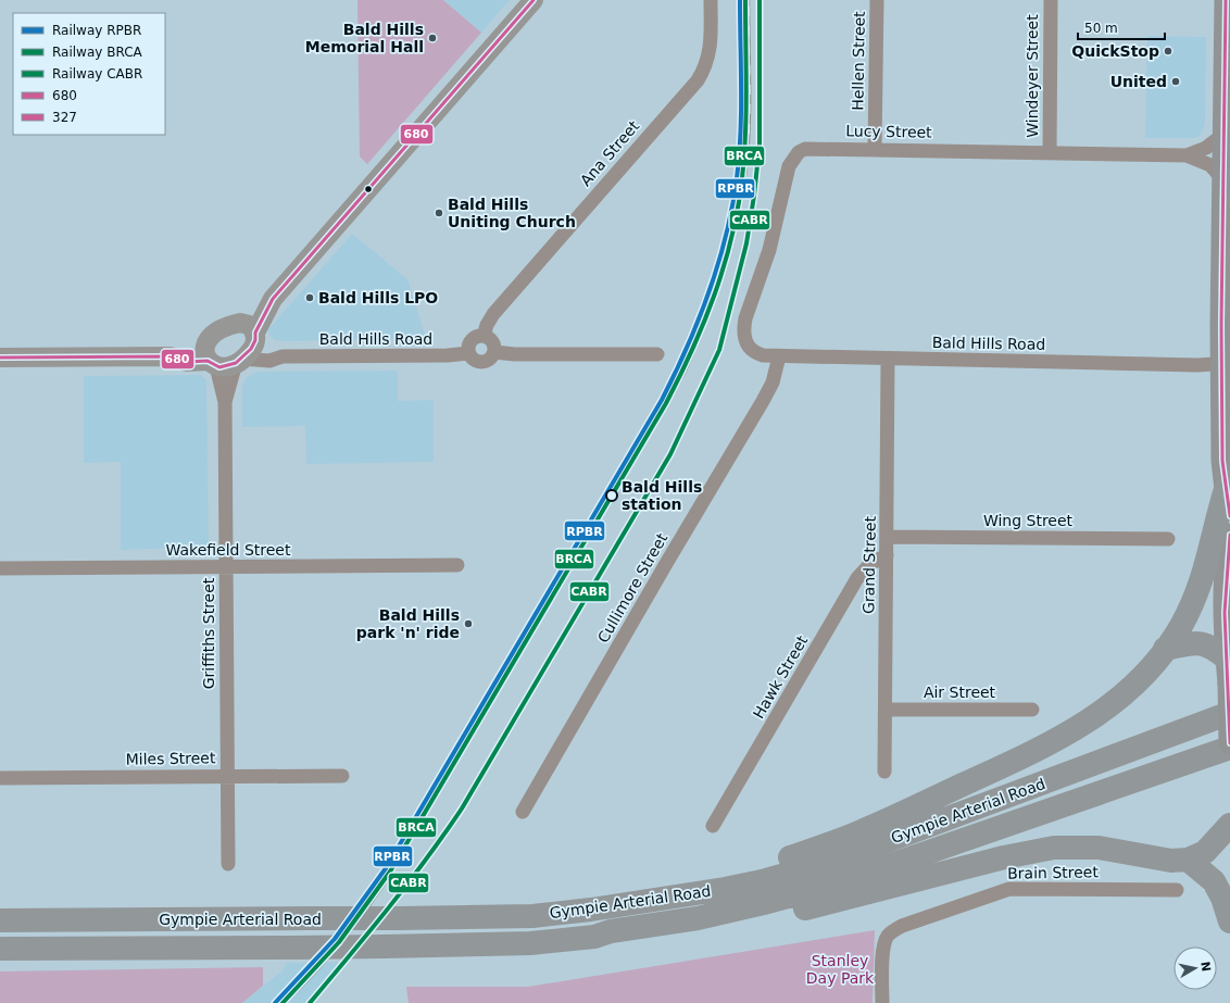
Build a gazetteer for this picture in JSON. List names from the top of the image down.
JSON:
{
  "streets": {
    "highway": ["Gympie Arterial Road"],
    "street": [
      "Hellen Street",
      "Windeyer Street",
      "Lucy Street",
      "Ana Street",
      "Bald Hills Road",
      "Wing Street",
      "Wakefield Street",
      "Grand Street",
      "Cullimore Street",
      "Griffiths Street",
      "Hawk Street",
      "Air Street",
      "Miles Street",
      "Brain Street"
    ]
  },
  "crossings": [
    ["Hellen Street", "Lucy Street"],
    ["Windeyer Street", "Lucy Street"],
    ["Lucy Street", "Bald Hills Road"],
    ["Ana Street", "Bald Hills Road"],
    ["Bald Hills Road", "Grand Street"],
    ["Bald Hills Road", "Cullimore Street"],
    ["Bald Hills Road", "Griffiths Street"],
    ["Wing Street", "Grand Street"],
    ["Wakefield Street", "Griffiths Street"],
    ["Grand Street", "Hawk Street"],
    ["Grand Street", "Air Street"],
    ["Griffiths Street", "Miles Street"]
  ],
  "parks": ["Stanley Day Park"],
  "places": [
    "Bald Hills Memorial Hall",
    "QuickStop",
    "United",
    "Bald Hills Uniting Church",
    "Bald Hills LPO",
    "Bald Hills station",
    "Bald Hills park 'n' ride"
  ],
  "lines": [
    "rail line RPBR",
    "rail line BRCA",
    "rail line CABR",
    "transit line 680",
    "transit line 327"
  ],
  "legend": [
    "Railway RPBR",
    "Railway BRCA",
    "Railway CABR",
    "680",
    "327"
  ],
  "scale_bar": "50 m",
  "north": "right"
}
